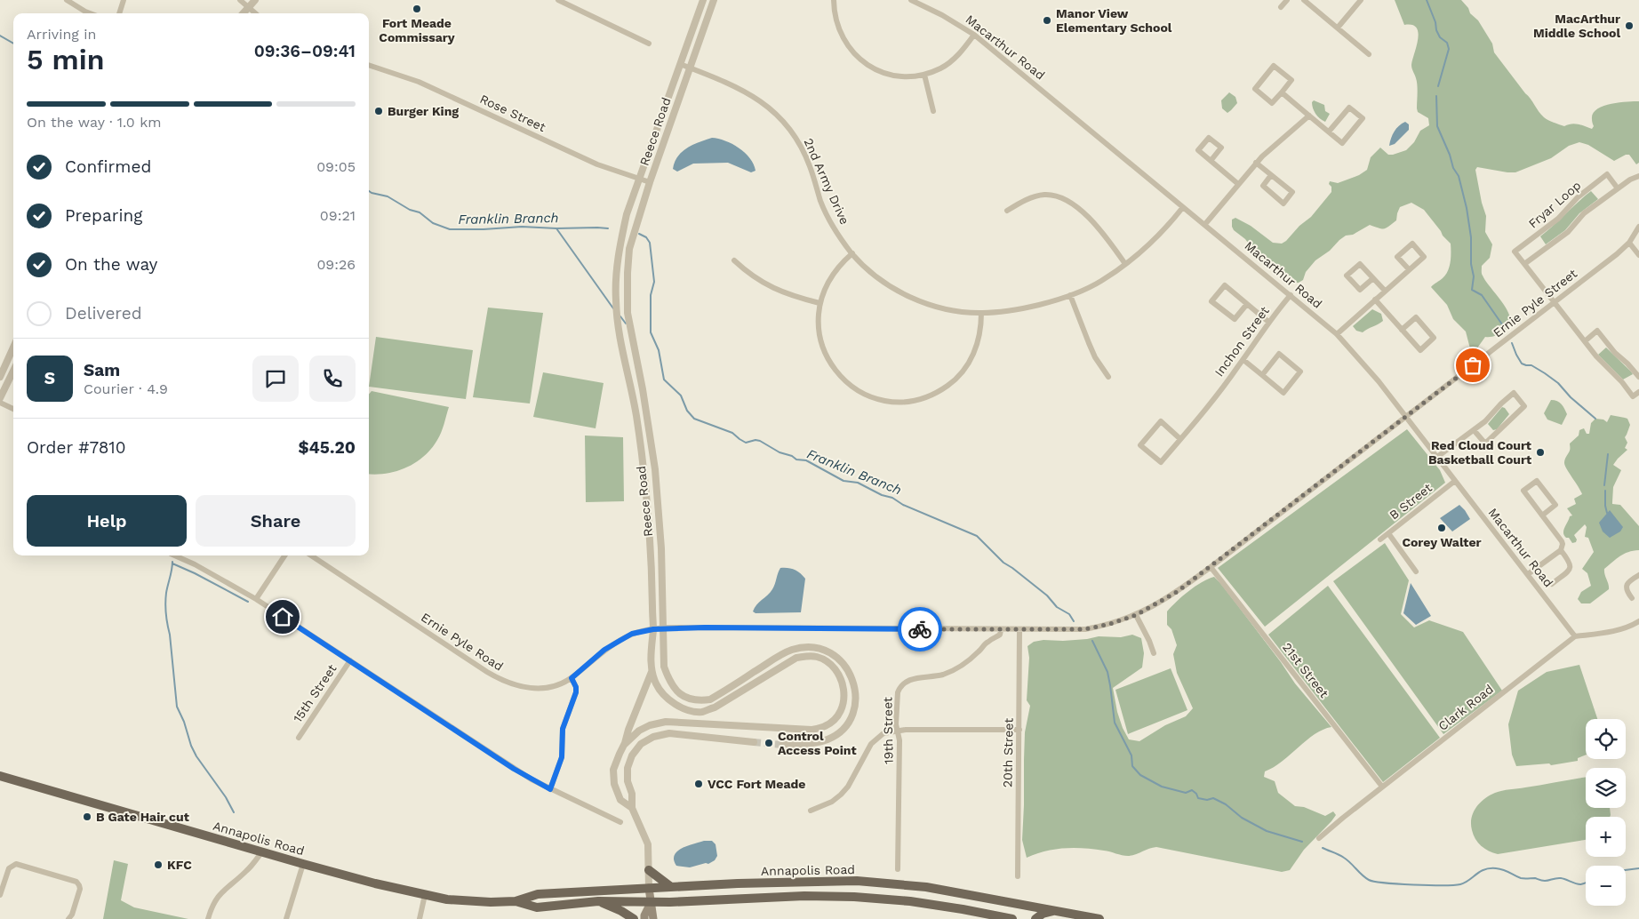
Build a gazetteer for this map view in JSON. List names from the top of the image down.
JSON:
{
  "streets": {
    "main road": ["Reece Road", "Annapolis Road"],
    "street": [
      "Macarthur Road",
      "Rose Street",
      "2nd Army Drive",
      "Fryar Loop",
      "Ernie Pyle Street",
      "Inchon Street",
      "B Street",
      "Ernie Pyle Road",
      "21st Street",
      "15th Street",
      "Clark Road",
      "19th Street",
      "20th Street"
    ]
  },
  "crossings": [
    ["Macarthur Road", "2nd Army Drive"],
    ["Macarthur Road", "Ernie Pyle Street"],
    ["Macarthur Road", "Inchon Street"],
    ["Macarthur Road", "B Street"],
    ["Macarthur Road", "Clark Road"],
    ["Rose Street", "Reece Road"],
    ["Reece Road", "2nd Army Drive"],
    ["Reece Road", "Ernie Pyle Road"],
    ["Reece Road", "Annapolis Road"],
    ["Fryar Loop", "Ernie Pyle Street"],
    ["Ernie Pyle Street", "Ernie Pyle Road"],
    ["Ernie Pyle Street", "21st Street"],
    ["Ernie Pyle Street", "19th Street"],
    ["Ernie Pyle Street", "20th Street"],
    ["21st Street", "Clark Road"]
  ],
  "water": ["Franklin Branch"],
  "places": [
    "Fort Meade Commissary",
    "Manor View Elementary School",
    "MacArthur Middle School",
    "Burger King",
    "Red Cloud Court Basketball Court",
    "Corey Walter",
    "Control Access Point",
    "VCC Fort Meade",
    "B Gate Hair cut",
    "KFC"
  ],
  "page": {
    "heading": ["5 min", "Arriving in", "09:36–09:41"],
    "panel": [
      "Sam",
      "Courier · 4.9",
      "Order #7810",
      "$45.20"
    ],
    "bar": "On the way · 1.0 km",
    "list": [
      ["Confirmed", "09:05"],
      ["Preparing", "09:21"],
      ["On the way", "09:26"],
      "Delivered"
    ],
    "round": "S",
    "buttons": ["Help", "Share"],
    "map_buttons": ["+", "−"]
  }
}
